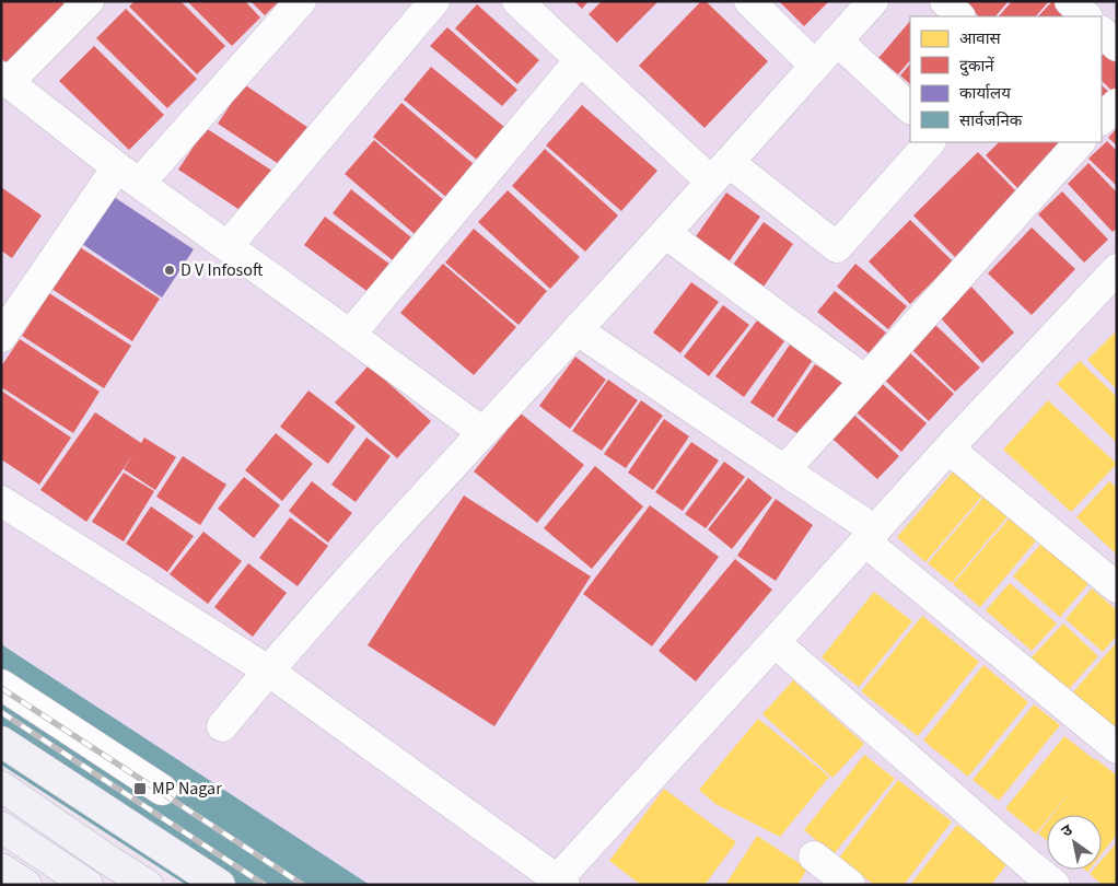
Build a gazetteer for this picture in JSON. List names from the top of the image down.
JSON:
{
  "places": {
    "other": ["D V Infosoft"],
    "transit": ["MP Nagar"]
  },
  "legend": [
    "आवास",
    "दुकानें",
    "कार्यालय",
    "सार्वजनिक"
  ],
  "north": "top left"
}
